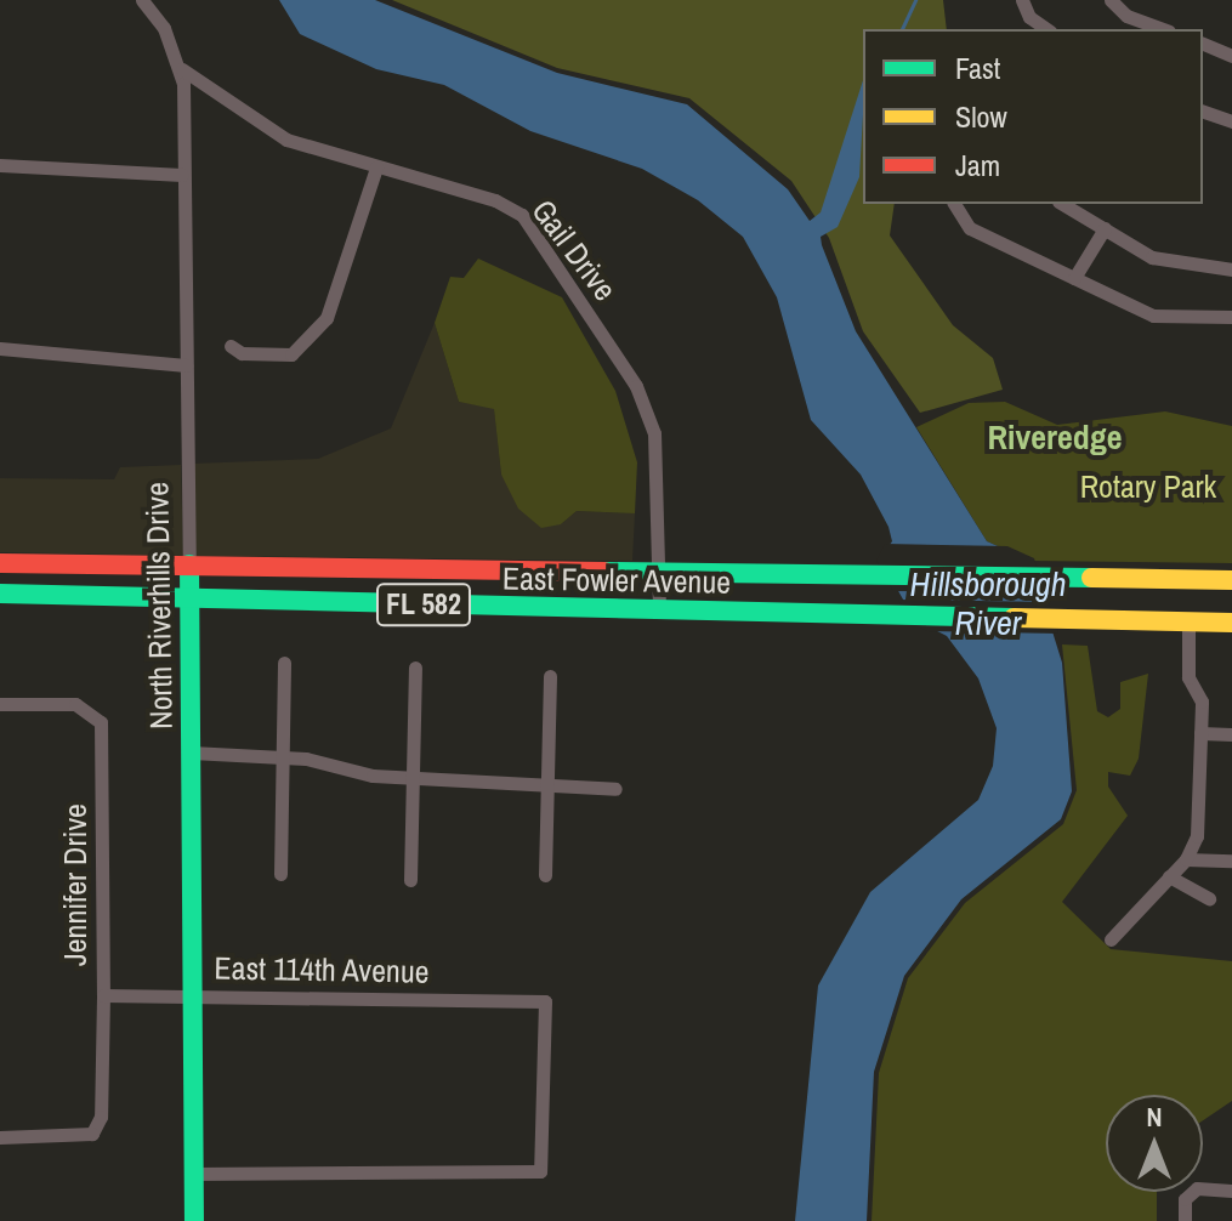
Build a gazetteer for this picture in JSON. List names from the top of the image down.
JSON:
{
  "streets": {
    "main road": ["East Fowler Avenue", "FL 582", "North Riverhills Drive"],
    "street": ["Gail Drive", "Jennifer Drive", "East 114th Avenue"]
  },
  "crossings": [
    ["Gail Drive", "East Fowler Avenue"],
    ["Gail Drive", "North Riverhills Drive"],
    ["East Fowler Avenue", "North Riverhills Drive"],
    ["North Riverhills Drive", "East 114th Avenue"],
    ["Jennifer Drive", "East 114th Avenue"]
  ],
  "districts": ["Riveredge"],
  "water": ["Hillsborough River"],
  "parks": ["Rotary Park"],
  "legend": ["Fast", "Slow", "Jam"],
  "north": "top"
}
